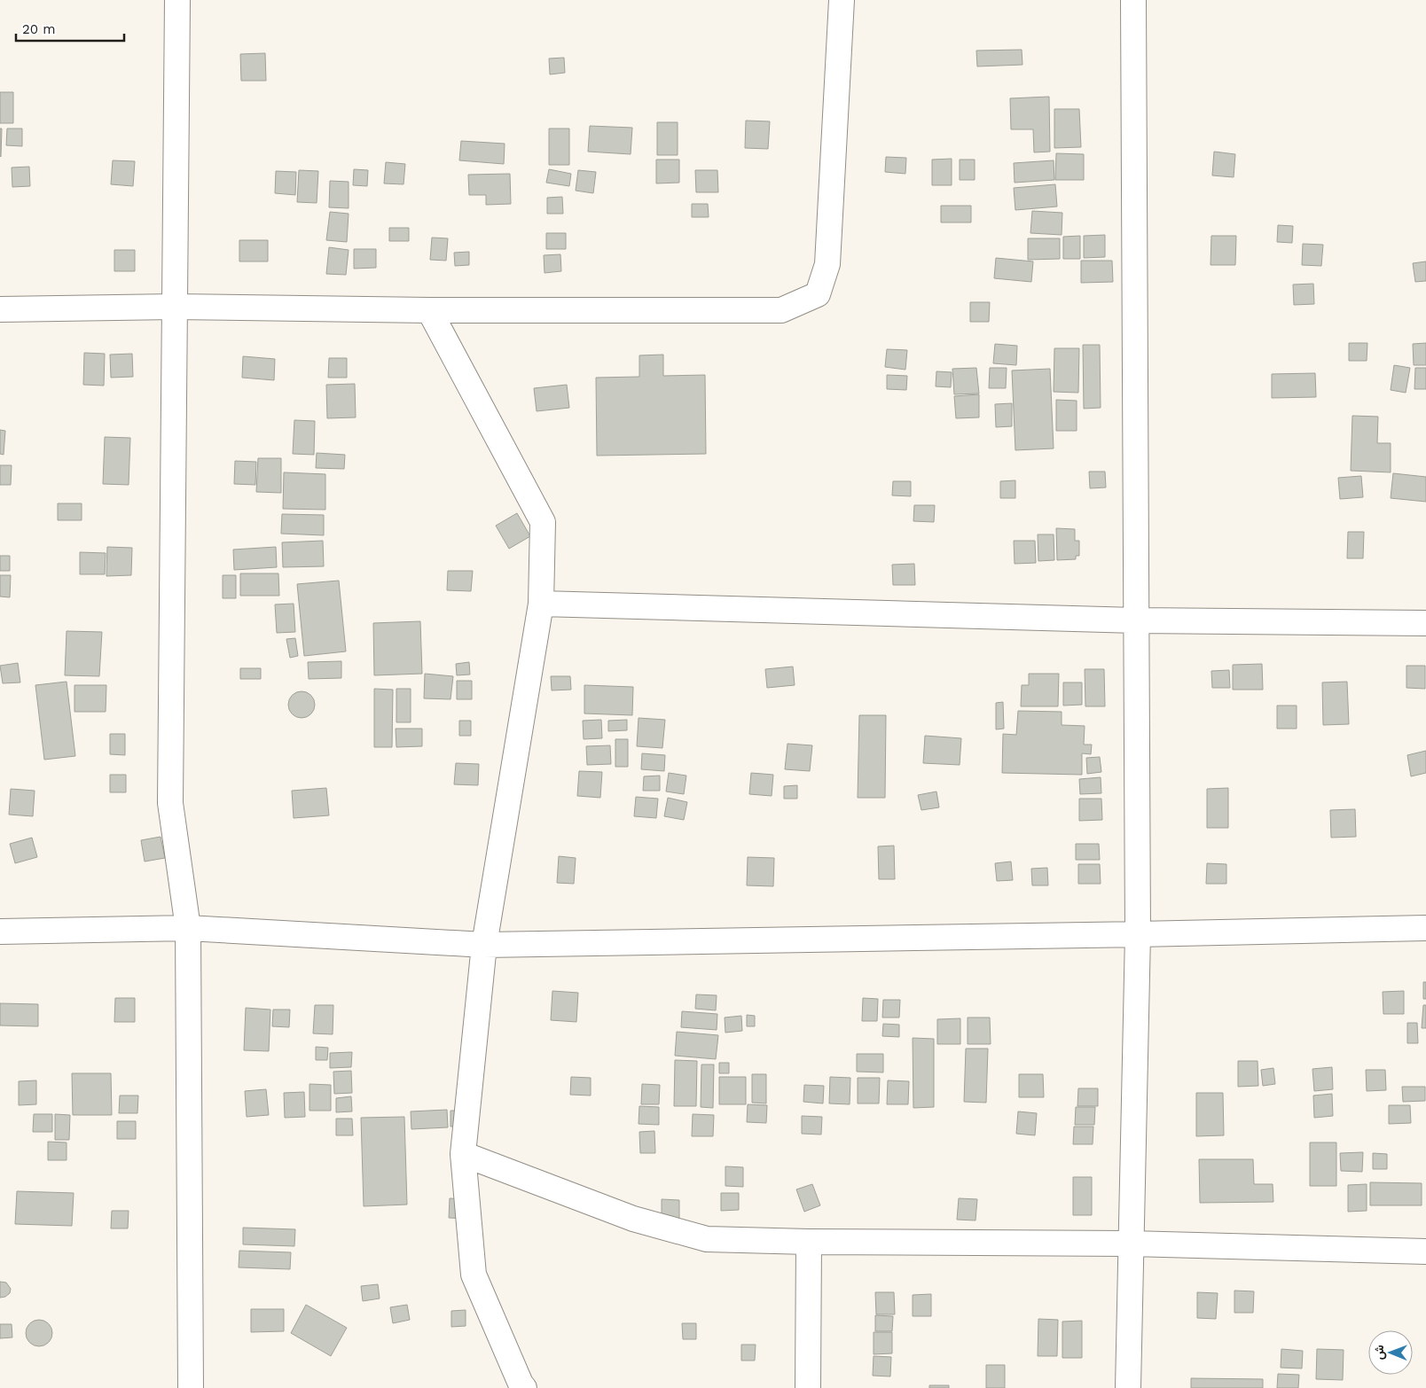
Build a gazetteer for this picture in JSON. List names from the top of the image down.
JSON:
{
  "scale_bar": "20 m",
  "north": "left"
}
